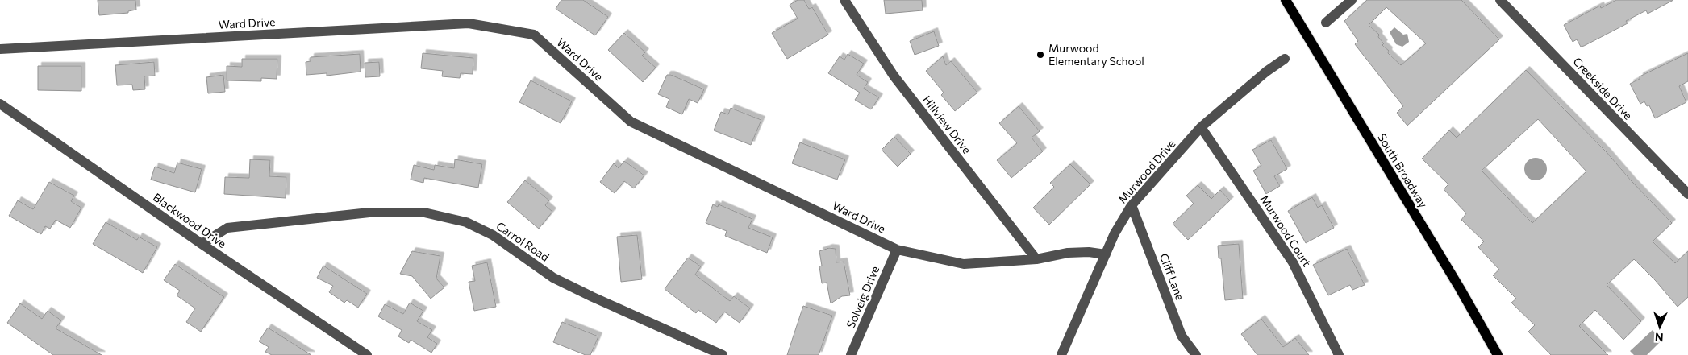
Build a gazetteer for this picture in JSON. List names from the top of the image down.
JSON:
{
  "streets": {
    "main road": ["South Broadway"],
    "street": [
      "Ward Drive",
      "Creekside Drive",
      "Hillview Drive",
      "Murwood Drive",
      "Blackwood Drive",
      "Murwood Court",
      "Carrol Road",
      "Cliff Lane",
      "Solveig Drive"
    ]
  },
  "crossings": [
    ["Ward Drive", "Hillview Drive"],
    ["Ward Drive", "Murwood Drive"],
    ["Ward Drive", "Solveig Drive"],
    ["Murwood Drive", "Murwood Court"],
    ["Murwood Drive", "Cliff Lane"],
    ["Blackwood Drive", "Carrol Road"]
  ],
  "places": ["Murwood Elementary School"],
  "north": "bottom"
}
